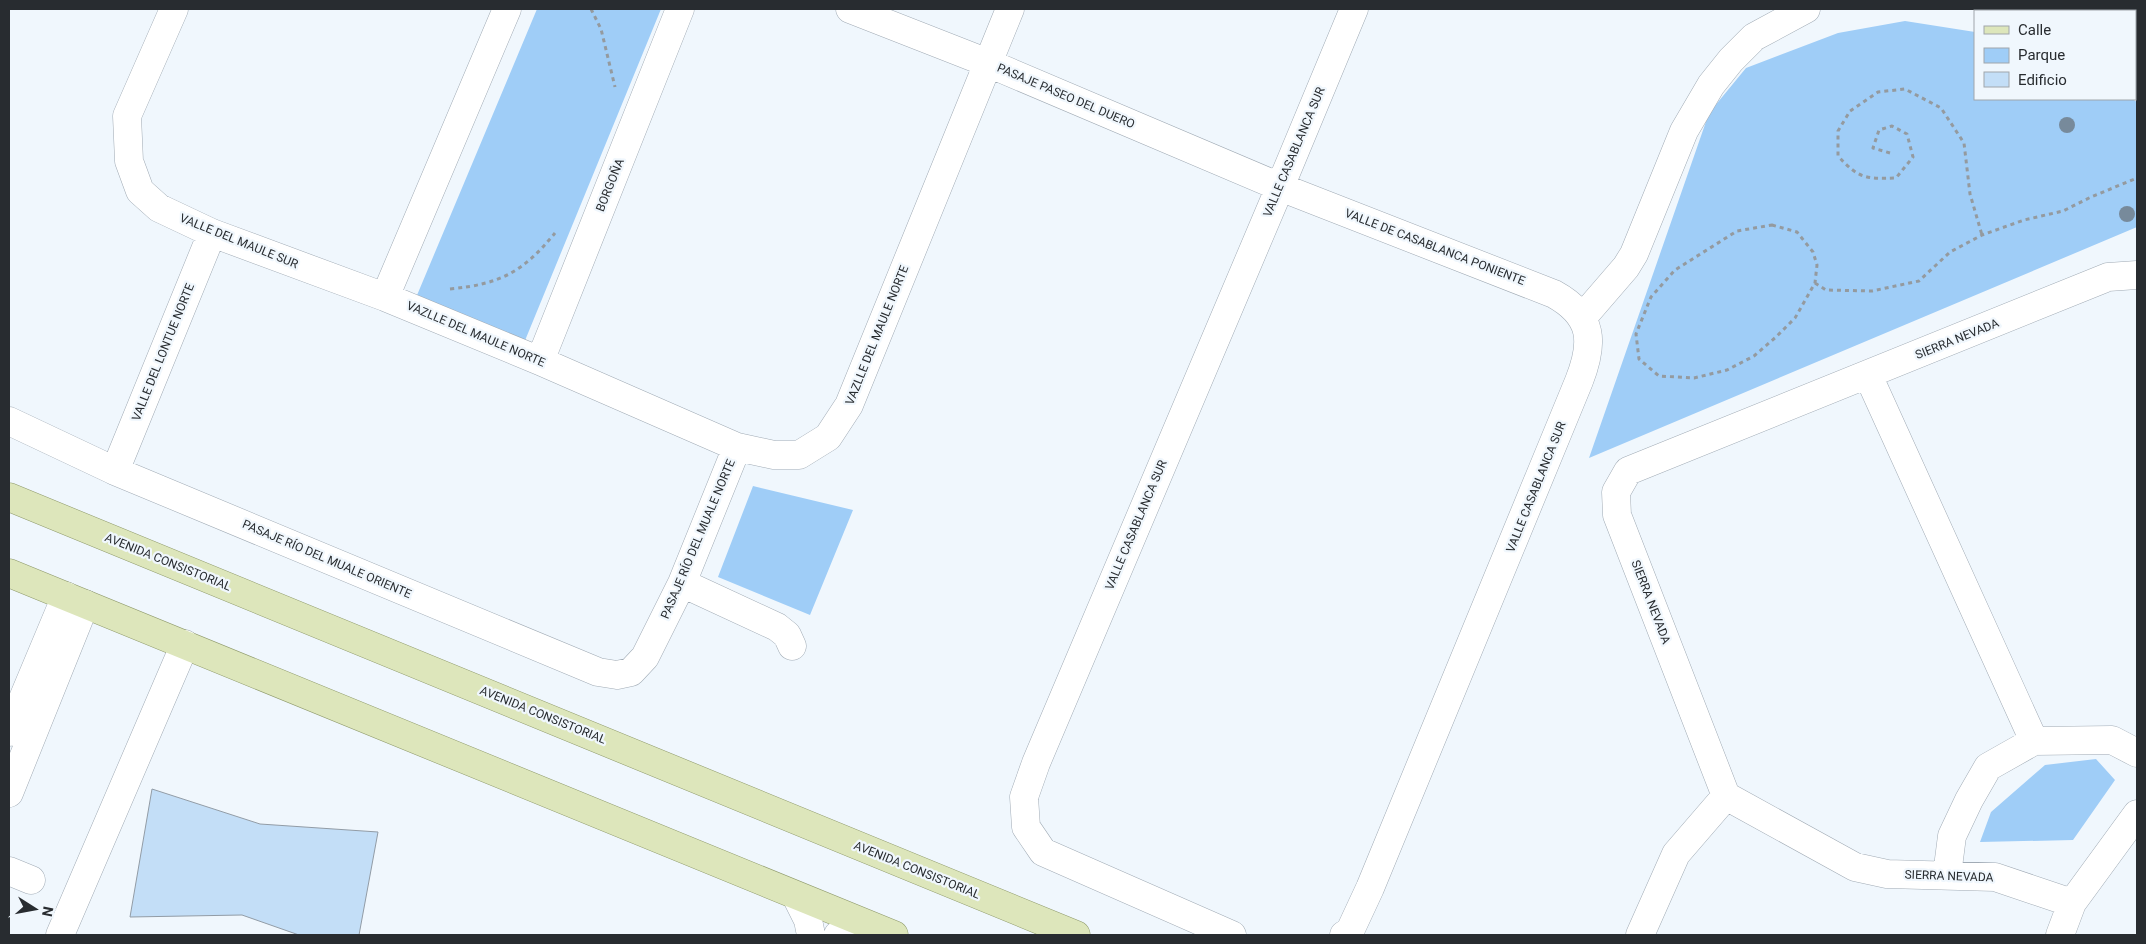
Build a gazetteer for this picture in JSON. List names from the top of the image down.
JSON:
{
  "streets": {
    "main road": ["AVENIDA CONSISTORIAL"],
    "street": [
      "PASAJE PASEO DEL DUERO",
      "VALLE CASABLANCA SUR",
      "BORGOÑA",
      "VALLE DEL MAULE SUR",
      "VALLE DE CASABLANCA PONIENTE",
      "VAZLLE DEL MAULE NORTE",
      "SIERRA NEVADA",
      "VALLE DEL LONTUE NORTE",
      "PASAJE RÍO DEL MUALE NORTE",
      "PASAJE RÍO DEL MUALE ORIENTE"
    ]
  },
  "crossings": [
    ["PASAJE PASEO DEL DUERO", "VALLE CASABLANCA SUR"],
    ["PASAJE PASEO DEL DUERO", "VALLE DE CASABLANCA PONIENTE"],
    ["PASAJE PASEO DEL DUERO", "VAZLLE DEL MAULE NORTE"],
    ["VALLE CASABLANCA SUR", "VALLE DE CASABLANCA PONIENTE"],
    ["BORGOÑA", "VAZLLE DEL MAULE NORTE"],
    ["VALLE DEL MAULE SUR", "VAZLLE DEL MAULE NORTE"],
    ["VALLE DEL MAULE SUR", "VALLE DEL LONTUE NORTE"],
    ["VAZLLE DEL MAULE NORTE", "PASAJE RÍO DEL MUALE NORTE"],
    ["VALLE DEL LONTUE NORTE", "PASAJE RÍO DEL MUALE ORIENTE"],
    ["PASAJE RÍO DEL MUALE NORTE", "PASAJE RÍO DEL MUALE ORIENTE"]
  ],
  "legend": ["Calle", "Parque", "Edificio"],
  "north": "right"
}
